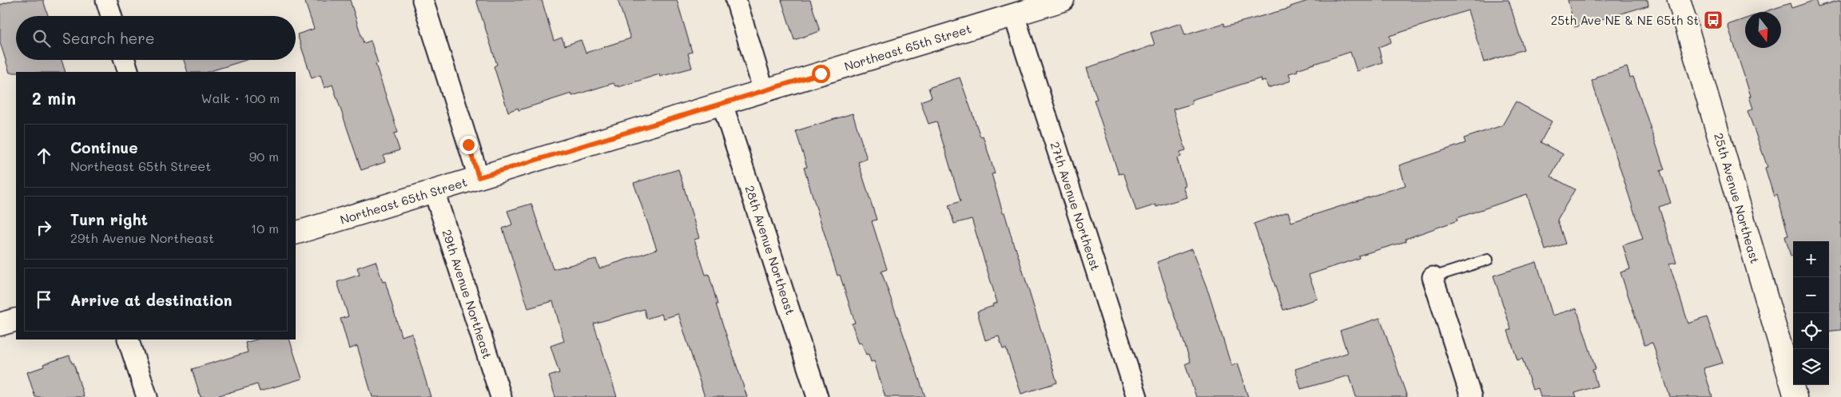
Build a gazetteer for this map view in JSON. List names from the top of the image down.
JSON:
{
  "streets": {
    "main road": ["Northeast 65th Street", "25th Avenue Northeast"],
    "street": ["27th Avenue Northeast", "28th Avenue Northeast", "29th Avenue Northeast"]
  },
  "crossings": [
    ["Northeast 65th Street", "27th Avenue Northeast"],
    ["Northeast 65th Street", "28th Avenue Northeast"],
    ["Northeast 65th Street", "29th Avenue Northeast"]
  ],
  "places": {
    "bus stop": ["25th Ave NE & NE 65th St"]
  },
  "north": "bottom",
  "page": {
    "search": "Search here",
    "heading": ["2 min", "Walk · 100 m"],
    "list": [
      ["Continue", "Northeast 65th Street", "90 m"],
      ["Turn right", "29th Avenue Northeast", "10 m"],
      "Arrive at destination"
    ],
    "map_buttons": ["+", "−"]
  }
}
